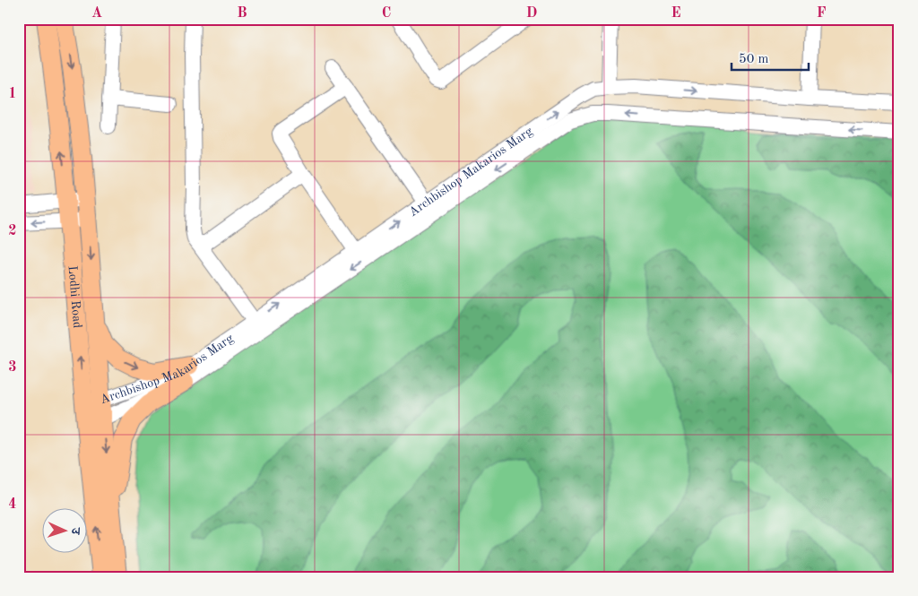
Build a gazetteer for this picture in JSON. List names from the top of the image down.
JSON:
{
  "streets": {
    "main road": ["Lodhi Road"],
    "street": ["Archbishop Makarios Marg"]
  },
  "crossings": [
    ["Archbishop Makarios Marg", "Lodhi Road"]
  ],
  "scale_bar": "50 m",
  "north": "right",
  "grid": {
    "columns": [
      "A",
      "B",
      "C",
      "D",
      "E",
      "F"
    ],
    "rows": [
      "1",
      "2",
      "3",
      "4"
    ]
  }
}
